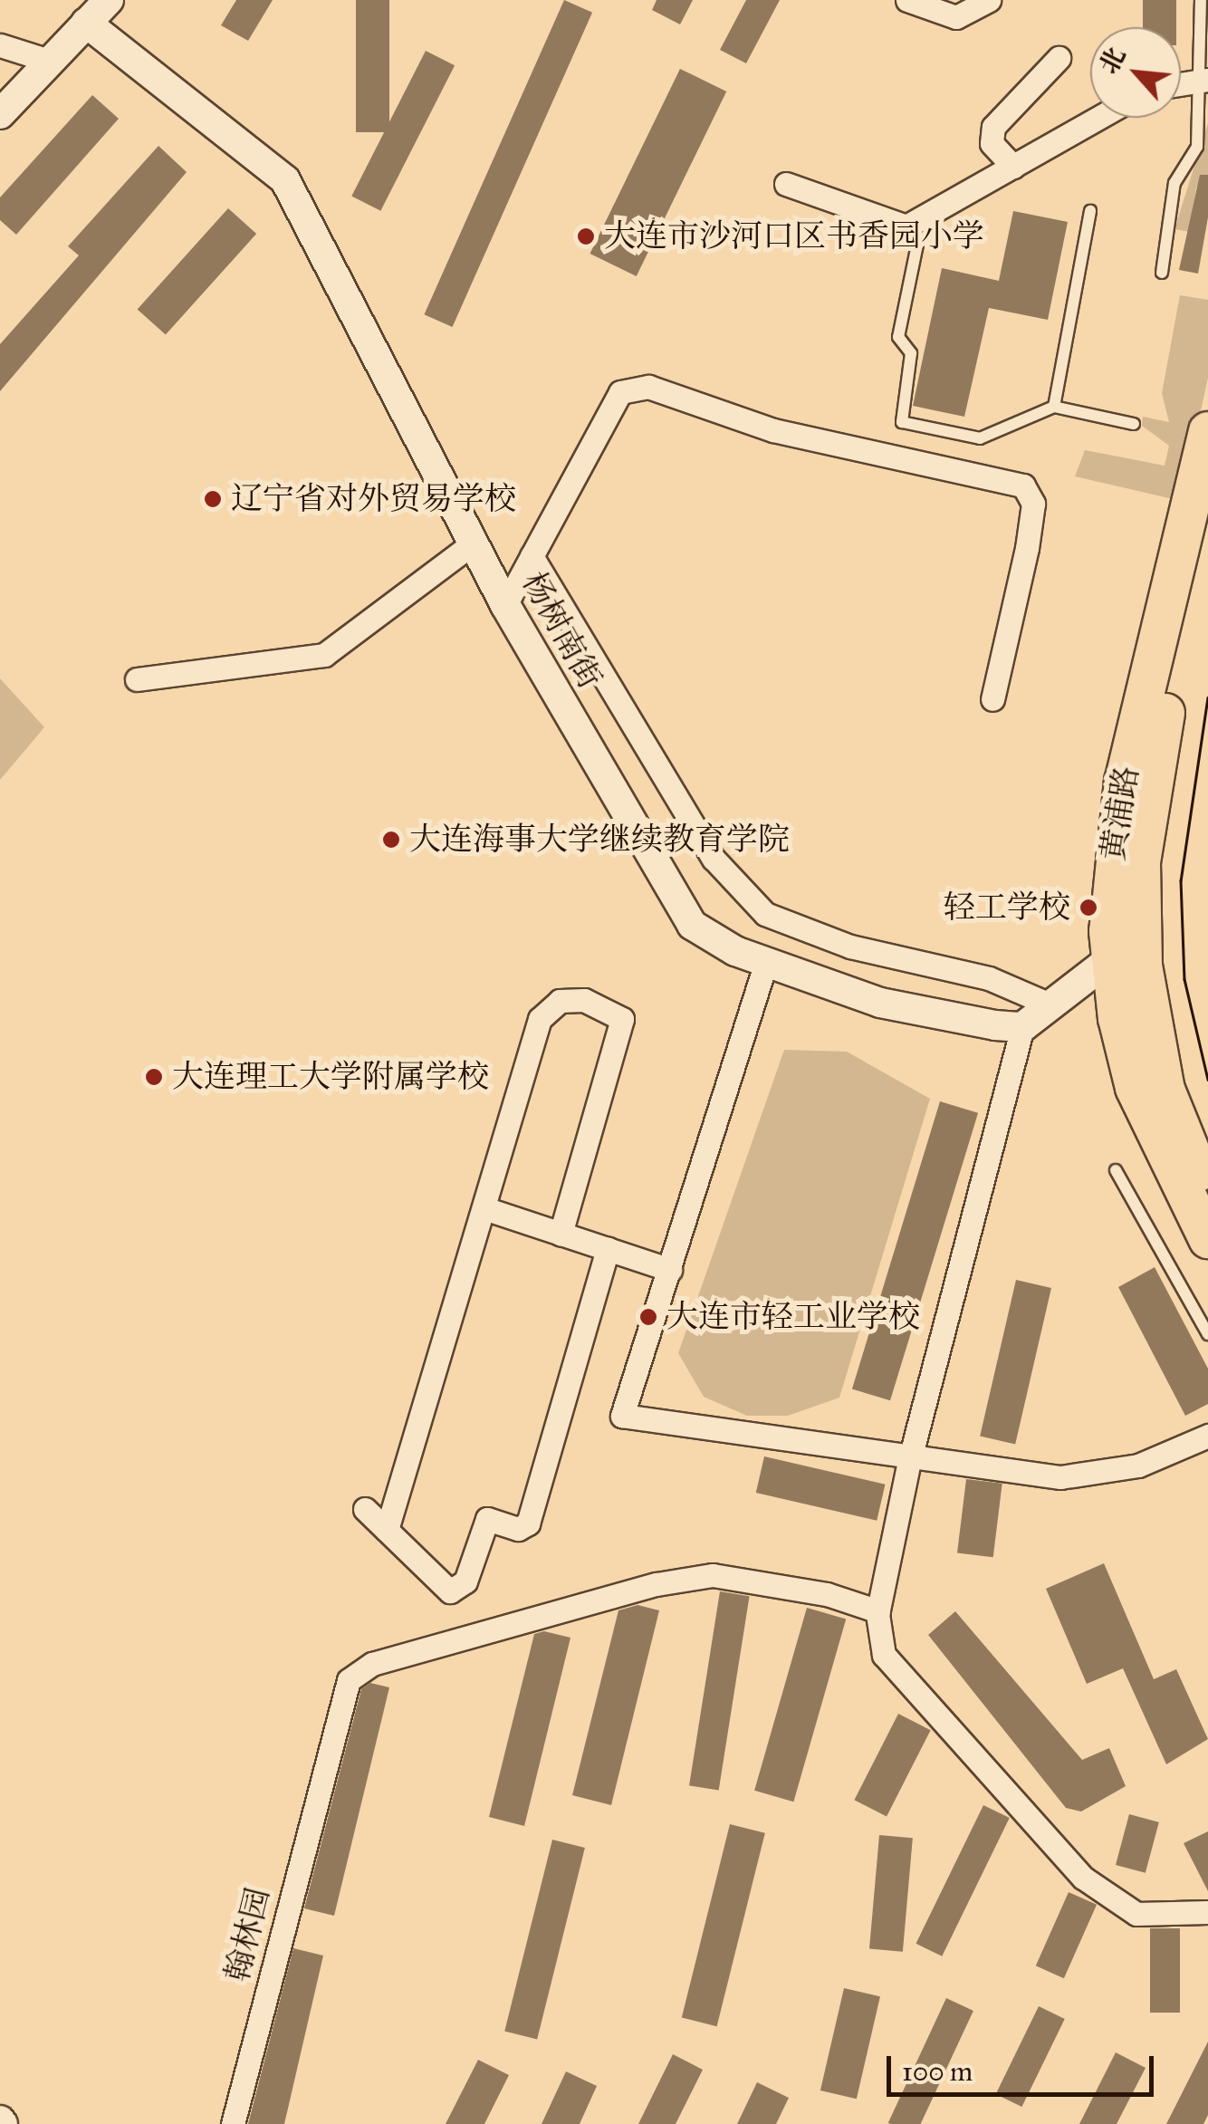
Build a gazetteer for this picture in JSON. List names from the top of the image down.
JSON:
{
  "streets": {
    "highway": ["黄浦路"],
    "street": ["杨树南街", "翰林园"]
  },
  "places": [
    "大连市沙河口区书香园小学",
    "辽宁省对外贸易学校",
    "大连海事大学继续教育学院",
    "轻工学校",
    "大连理工大学附属学校",
    "大连市轻工业学校"
  ],
  "scale_bar": "100 m",
  "north": "top left"
}
